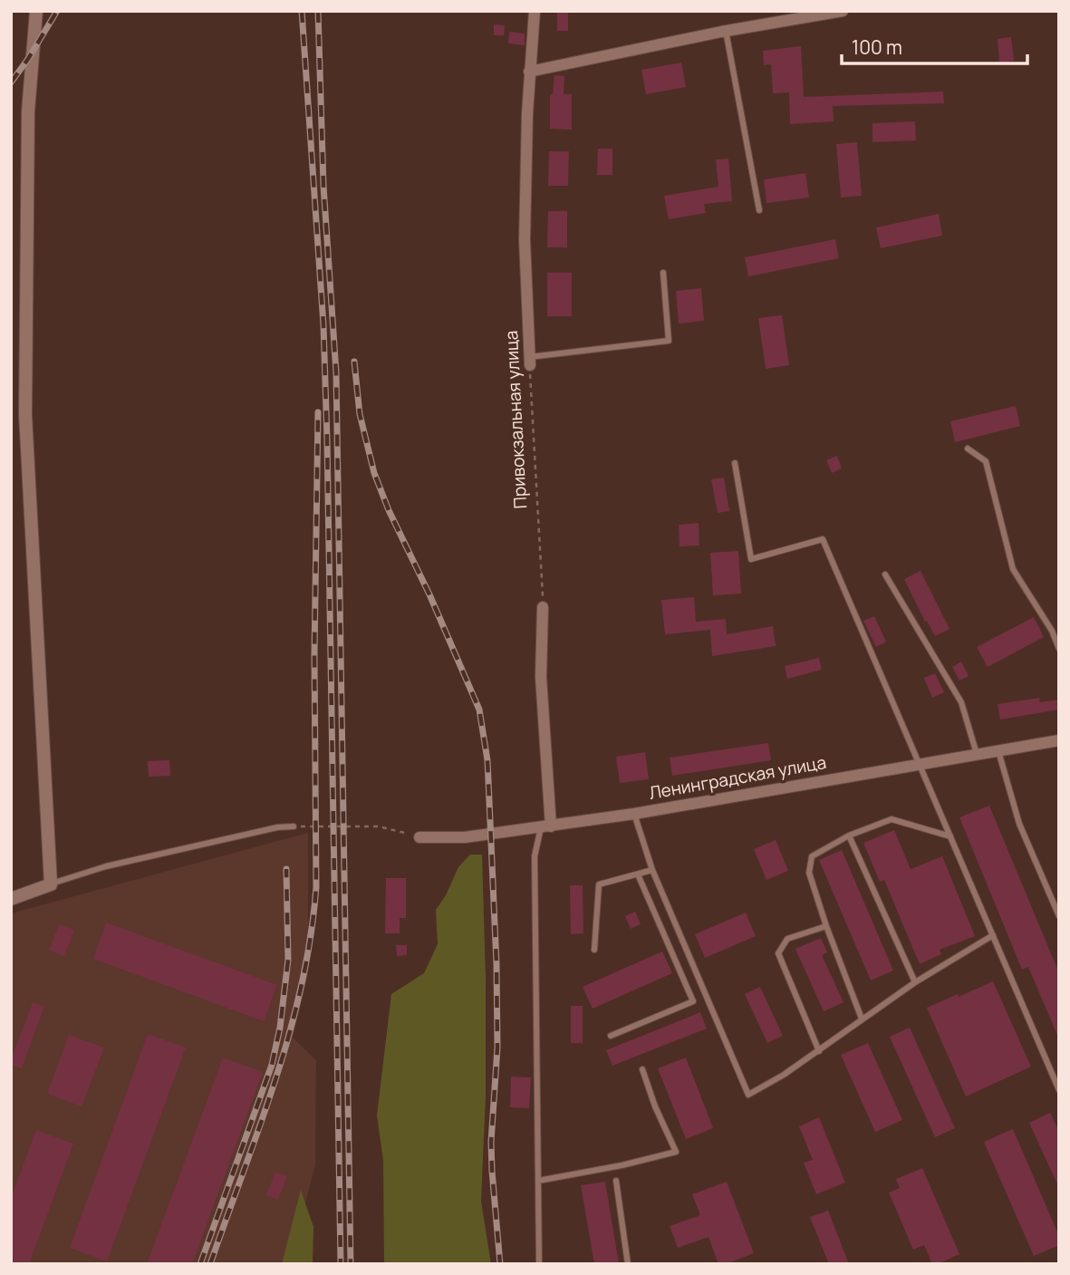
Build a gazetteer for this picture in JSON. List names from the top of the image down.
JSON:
{
  "streets": {
    "street": ["Привокзальная улица", "Ленинградская улица"]
  },
  "scale_bar": "100 m"
}
